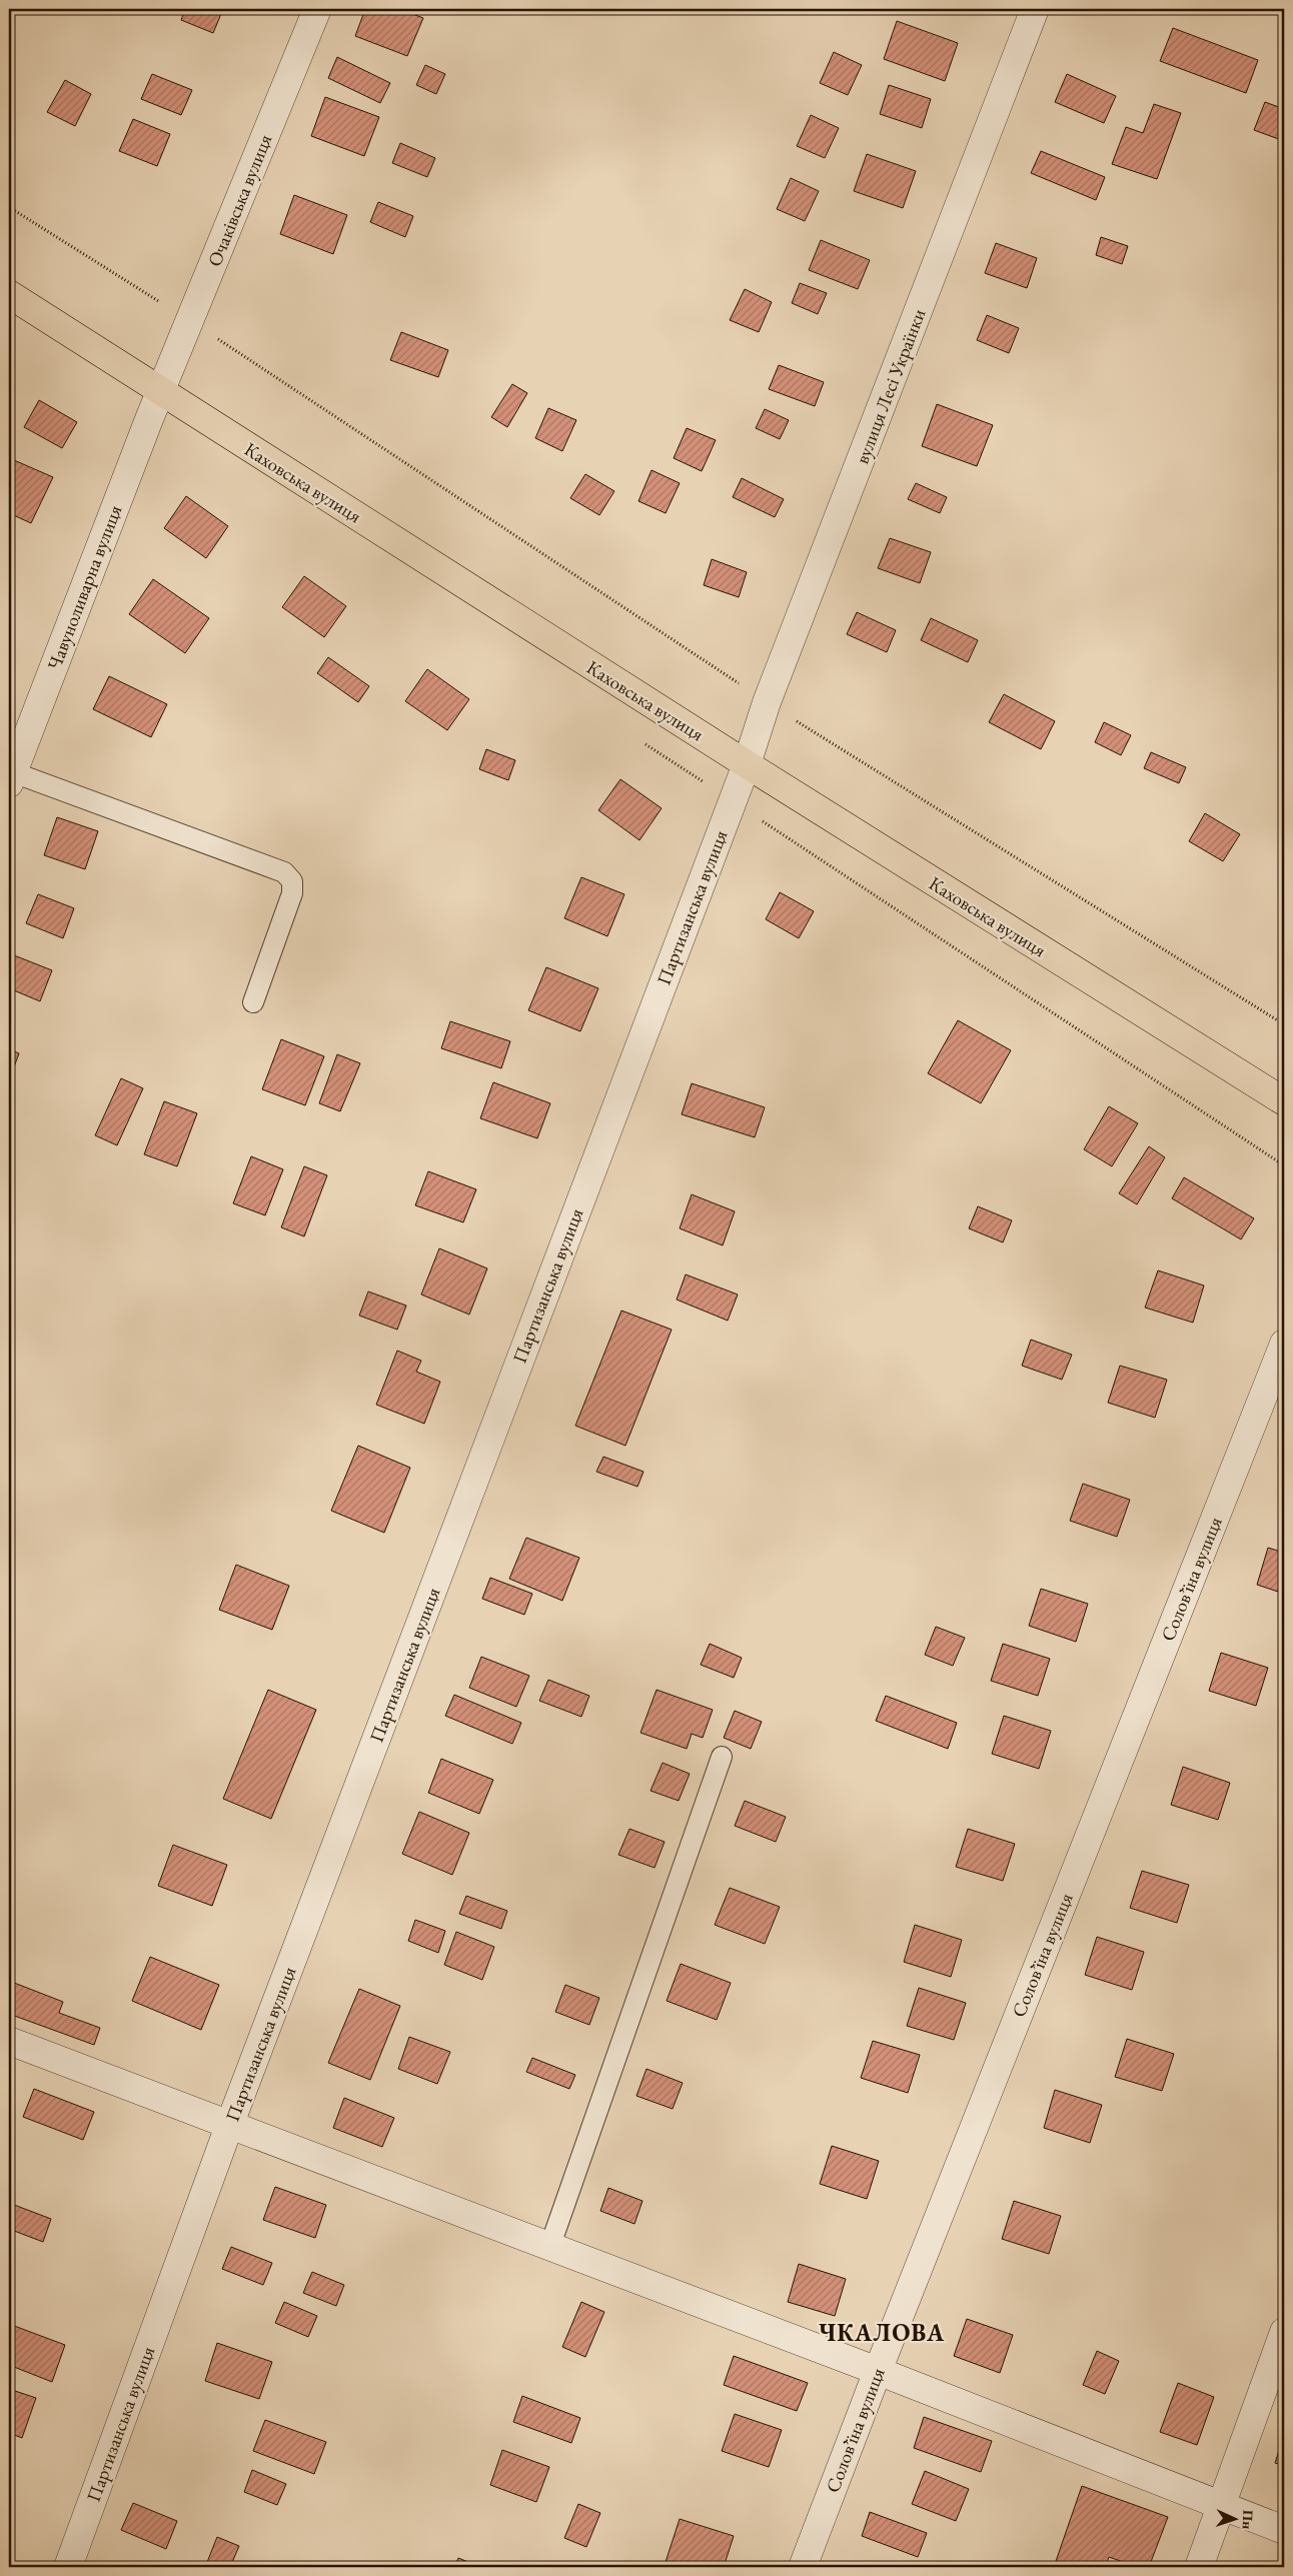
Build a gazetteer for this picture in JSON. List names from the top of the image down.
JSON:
{
  "streets": {
    "main road": ["Каховська вулиця"],
    "street": [
      "Очаківська вулиця",
      "вулиця Лесі Українки",
      "Чавуноливарна вулиця",
      "Партизанська вулиця",
      "Соловʼїна вулиця"
    ]
  },
  "crossings": [
    ["Очаківська вулиця", "Каховська вулиця"],
    ["Очаківська вулиця", "Чавуноливарна вулиця"],
    ["вулиця Лесі Українки", "Каховська вулиця"],
    ["вулиця Лесі Українки", "Партизанська вулиця"],
    ["Каховська вулиця", "Чавуноливарна вулиця"],
    ["Каховська вулиця", "Партизанська вулиця"]
  ],
  "districts": ["ЧКАЛОВА"],
  "north": "right"
}
